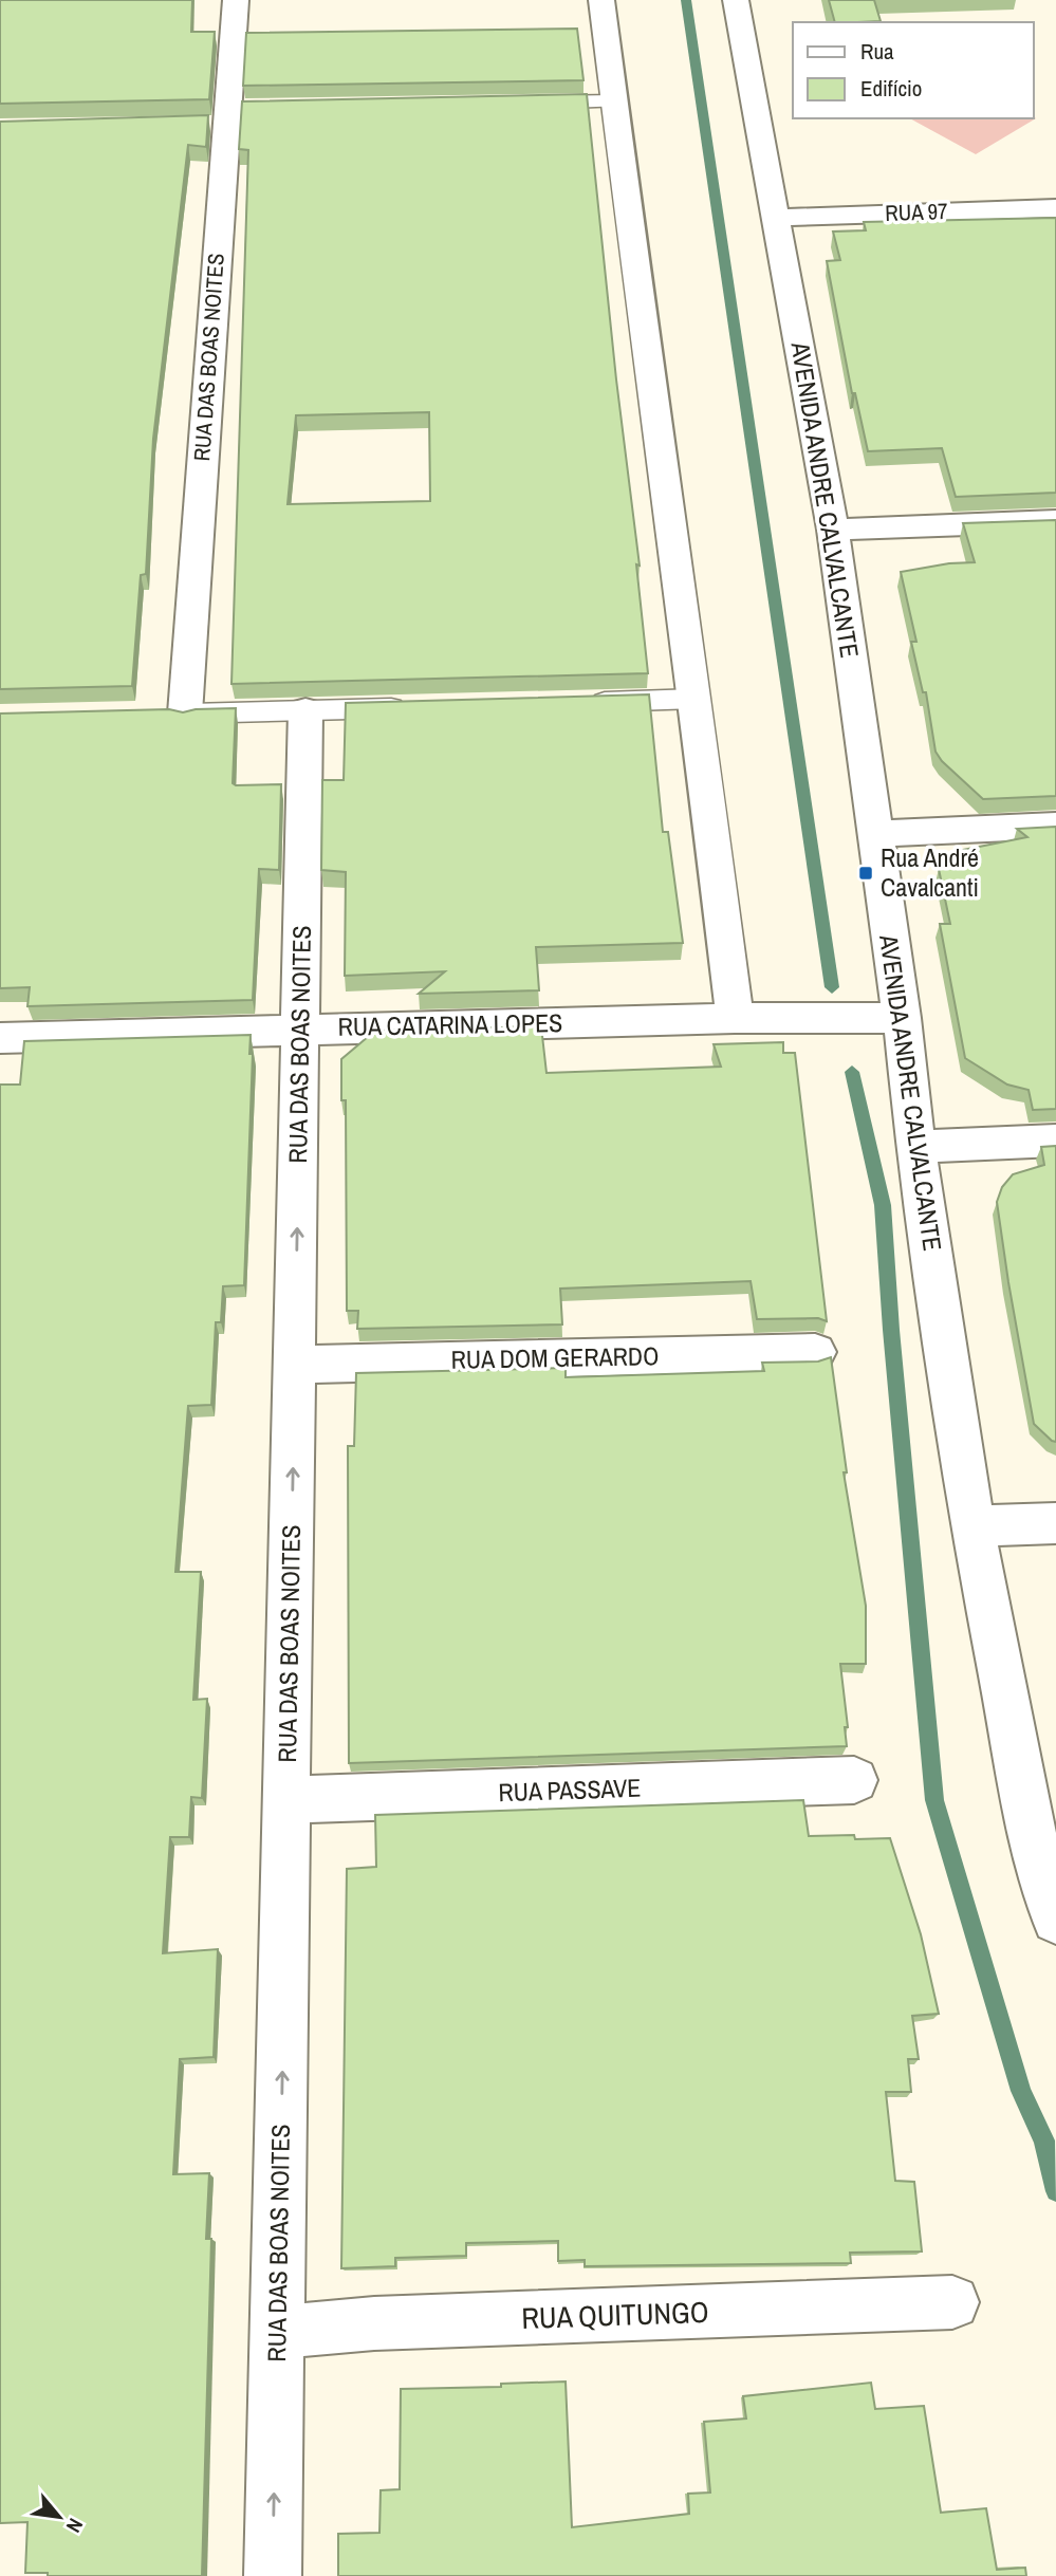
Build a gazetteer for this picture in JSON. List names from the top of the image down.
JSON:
{
  "streets": {
    "street": [
      "RUA 97",
      "RUA DAS BOAS NOITES",
      "AVENIDA ANDRE CALVALCANTE",
      "RUA CATARINA LOPES",
      "RUA DOM GERARDO",
      "RUA PASSAVE",
      "RUA QUITUNGO"
    ]
  },
  "crossings": [
    ["RUA 97", "AVENIDA ANDRE CALVALCANTE"],
    ["RUA DAS BOAS NOITES", "RUA CATARINA LOPES"],
    ["RUA DAS BOAS NOITES", "RUA DOM GERARDO"],
    ["RUA DAS BOAS NOITES", "RUA PASSAVE"],
    ["RUA DAS BOAS NOITES", "RUA QUITUNGO"],
    ["AVENIDA ANDRE CALVALCANTE", "RUA CATARINA LOPES"]
  ],
  "one_way": ["RUA DAS BOAS NOITES"],
  "places": {
    "transit": ["Rua André Cavalcanti"]
  },
  "legend": ["Rua", "Edifício"],
  "north": "bottom right"
}
